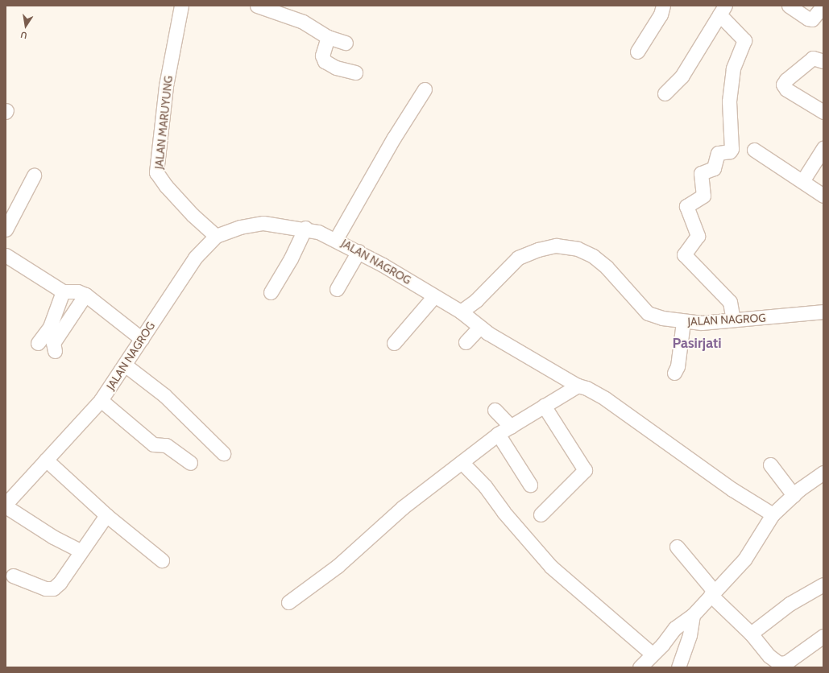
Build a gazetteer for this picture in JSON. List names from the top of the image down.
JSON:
{
  "streets": {
    "street": ["JALAN MARUYUNG", "JALAN NAGROG"]
  },
  "crossings": [
    ["JALAN MARUYUNG", "JALAN NAGROG"]
  ],
  "districts": ["Pasirjati"],
  "north": "bottom"
}
